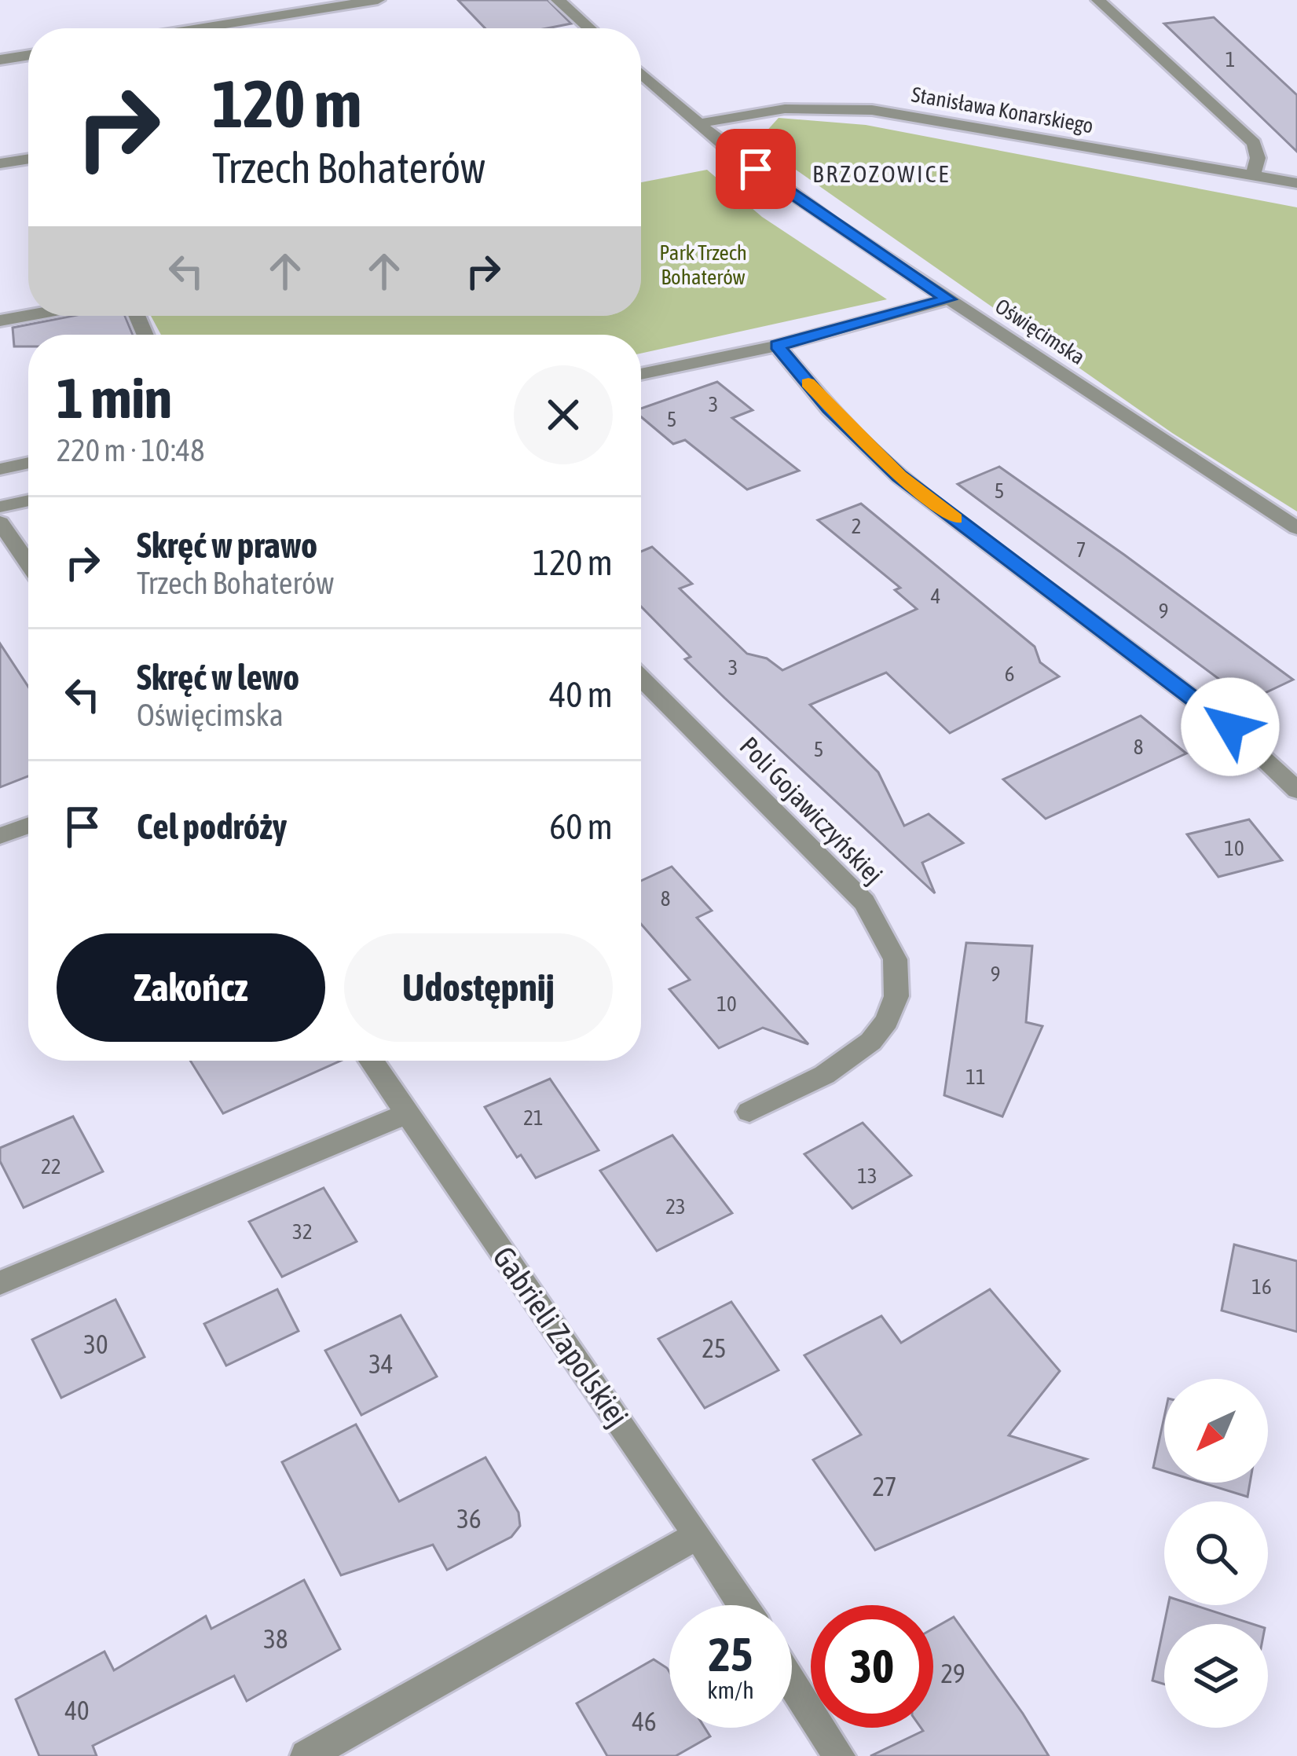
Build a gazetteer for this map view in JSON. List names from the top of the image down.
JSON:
{
  "streets": {
    "street": [
      "Stanisława Konarskiego",
      "Oświęcimska",
      "Poli Gojawiczyńskiej",
      "Gabrieli Zapolskiej"
    ]
  },
  "crossings": [
    ["Stanisława Konarskiego", "Oświęcimska"]
  ],
  "districts": ["BRZOZOWICE"],
  "parks": ["Park Trzech Bohaterów"],
  "house_numbers": [
    "1",
    "3",
    "5",
    "5",
    "2",
    "7",
    "4",
    "9",
    "3",
    "6",
    "8",
    "5",
    "10",
    "8",
    "9",
    "10",
    "11",
    "21",
    "22",
    "13",
    "23",
    "32",
    "16",
    "30",
    "25",
    "34",
    "27",
    "36",
    "38",
    "29",
    "40",
    "46"
  ],
  "north": "bottom left",
  "page": {
    "turn": ["120 m", "Trzech Bohaterów"],
    "heading": ["1 min", "220 m · 10:48"],
    "list": [
      {
        "name": "Skręć w prawo",
        "note": "Trzech Bohaterów",
        "value": "120 m"
      },
      {
        "name": "Skręć w lewo",
        "note": "Oświęcimska",
        "value": "40 m"
      },
      {
        "name": "Cel podróży",
        "value": "60 m"
      }
    ],
    "buttons": ["Zakończ", "Udostępnij"],
    "speed": "25 km/h",
    "limit": "30"
  }
}
